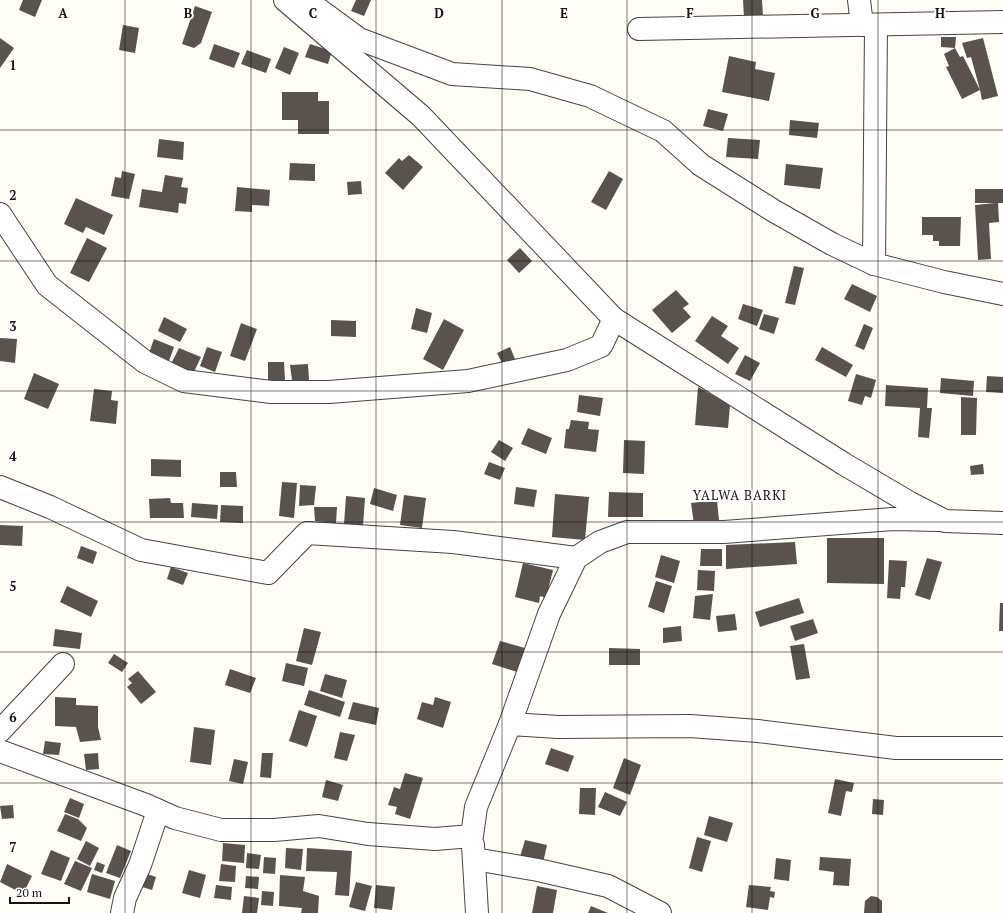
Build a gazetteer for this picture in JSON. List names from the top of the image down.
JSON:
{
  "districts": ["YALWA BARKI"],
  "scale_bar": "20 m",
  "grid": {
    "columns": [
      "A",
      "B",
      "C",
      "D",
      "E",
      "F",
      "G",
      "H"
    ],
    "rows": [
      "1",
      "2",
      "3",
      "4",
      "5",
      "6",
      "7"
    ]
  }
}
